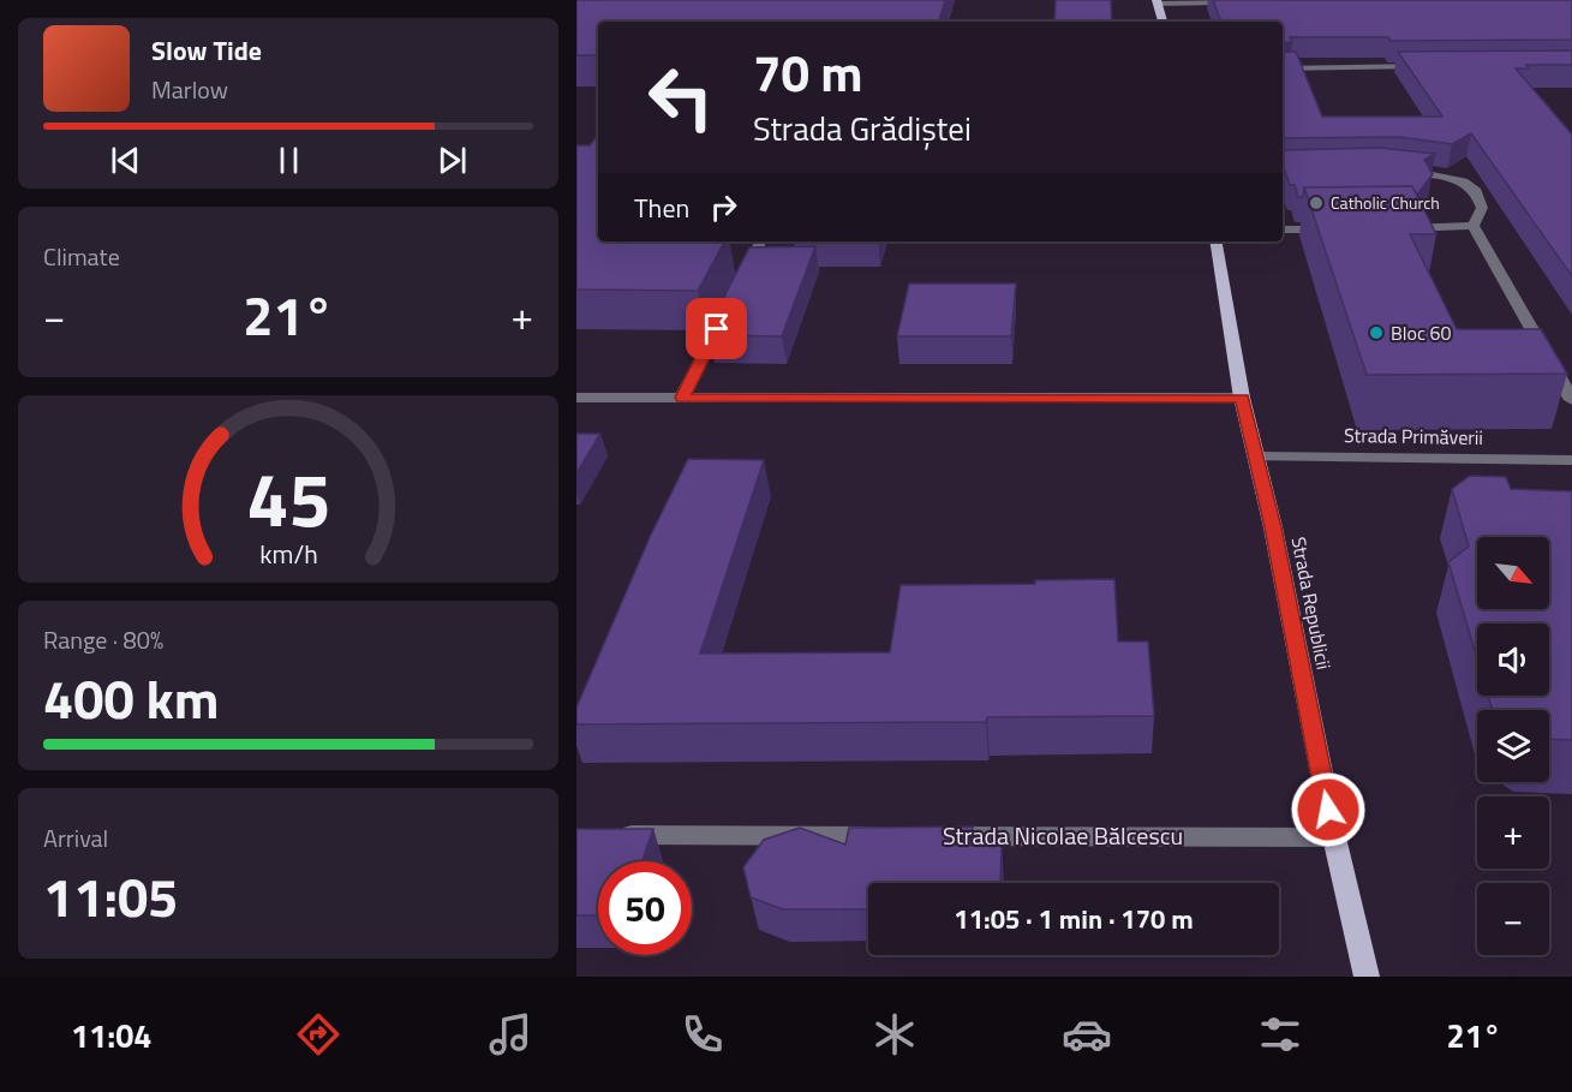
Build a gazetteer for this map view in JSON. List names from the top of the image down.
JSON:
{
  "streets": {
    "main road": ["Strada Republicii"],
    "street": ["Strada Primăverii", "Strada Nicolae Bălcescu"]
  },
  "crossings": [
    ["Strada Primăverii", "Strada Republicii"],
    ["Strada Republicii", "Strada Nicolae Bălcescu"]
  ],
  "places": ["Catholic Church", "Bloc 60"],
  "north": "bottom right",
  "page": {
    "turn": ["70 m", "Strada Grădiștei"],
    "song": ["Slow Tide", "Marlow"],
    "then": "Then",
    "tile": [
      "Climate",
      ["Range · 80%", "400 km"],
      ["Arrival", "11:05"]
    ],
    "heat": ["−", "21°", "+"],
    "map_buttons": ["+", "−"],
    "limit": "50",
    "trip": "11:05 · 1 min · 170 m",
    "tabs": ["11:04", "21°"],
    "gauge": ["45", "km/h"]
  }
}
